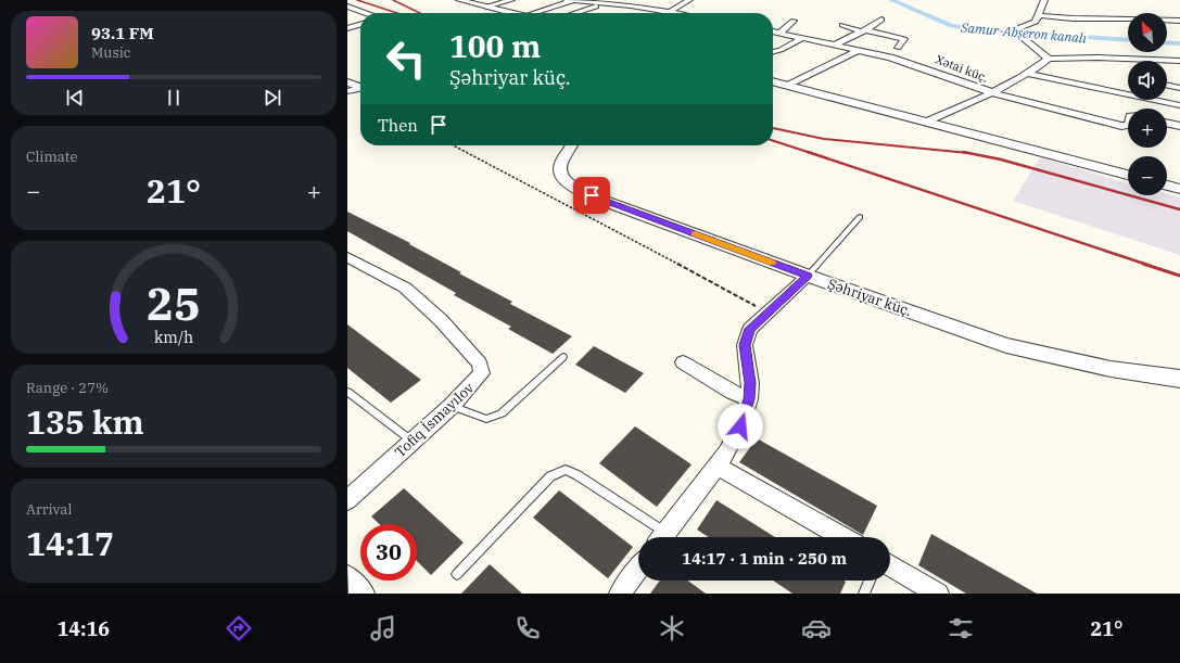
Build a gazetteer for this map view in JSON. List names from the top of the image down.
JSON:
{
  "streets": {
    "street": ["Xətai küç.", "Şəhriyar küç.", "Tofiq İsmayılov"]
  },
  "water": ["Samur-Abşeron kanalı"],
  "north": "top left",
  "page": {
    "map_buttons": ["+", "−"],
    "turn": ["100 m", "Şəhriyar küç."],
    "song": ["93.1 FM", "Music"],
    "then": "Then",
    "tile": [
      "Climate",
      ["Range · 27%", "135 km"],
      ["Arrival", "14:17"]
    ],
    "heat": ["−", "21°", "+"],
    "limit": "30",
    "trip": "14:17 · 1 min · 250 m",
    "tabs": ["14:16", "21°"],
    "gauge": ["25", "km/h"]
  }
}
